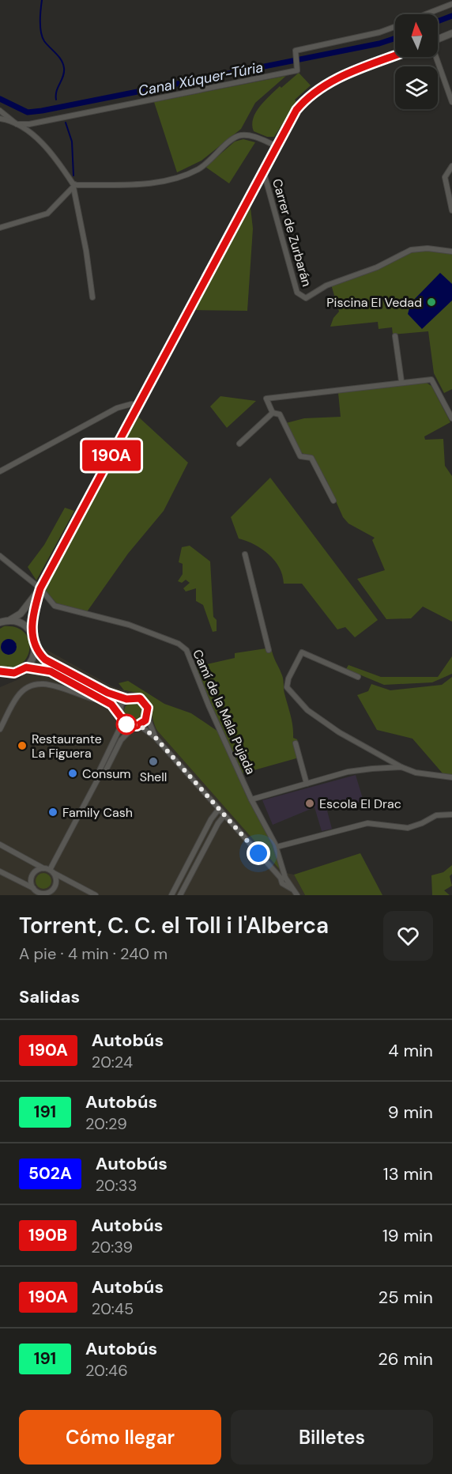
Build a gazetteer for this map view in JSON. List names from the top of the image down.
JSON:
{
  "streets": {
    "street": ["Carrer de Zurbarán", "Camí de la Mala Pujada"]
  },
  "water": ["Canal Xúquer-Túria"],
  "places": [
    "Piscina El Vedad",
    "Restaurante La Figuera",
    "Shell",
    "Consum",
    "Escola El Drac",
    "Family Cash"
  ],
  "lines": ["bus line 190A"],
  "north": "top",
  "page": {
    "on_map": "190A",
    "heading": [
      ["Torrent, C. C. el Toll i l'Alberca", "A pie · 4 min · 240 m"],
      "Salidas"
    ],
    "list": [
      {
        "mark": "190A",
        "name": "Autobús",
        "note": "20:24",
        "value": "4 min"
      },
      {
        "mark": "191",
        "name": "Autobús",
        "note": "20:29",
        "value": "9 min"
      },
      {
        "mark": "502A",
        "name": "Autobús",
        "note": "20:33",
        "value": "13 min"
      },
      {
        "mark": "190B",
        "name": "Autobús",
        "note": "20:39",
        "value": "19 min"
      },
      {
        "mark": "190A",
        "name": "Autobús",
        "note": "20:45",
        "value": "25 min"
      },
      {
        "mark": "191",
        "name": "Autobús",
        "note": "20:46",
        "value": "26 min"
      }
    ],
    "buttons": ["Cómo llegar", "Billetes"]
  }
}
